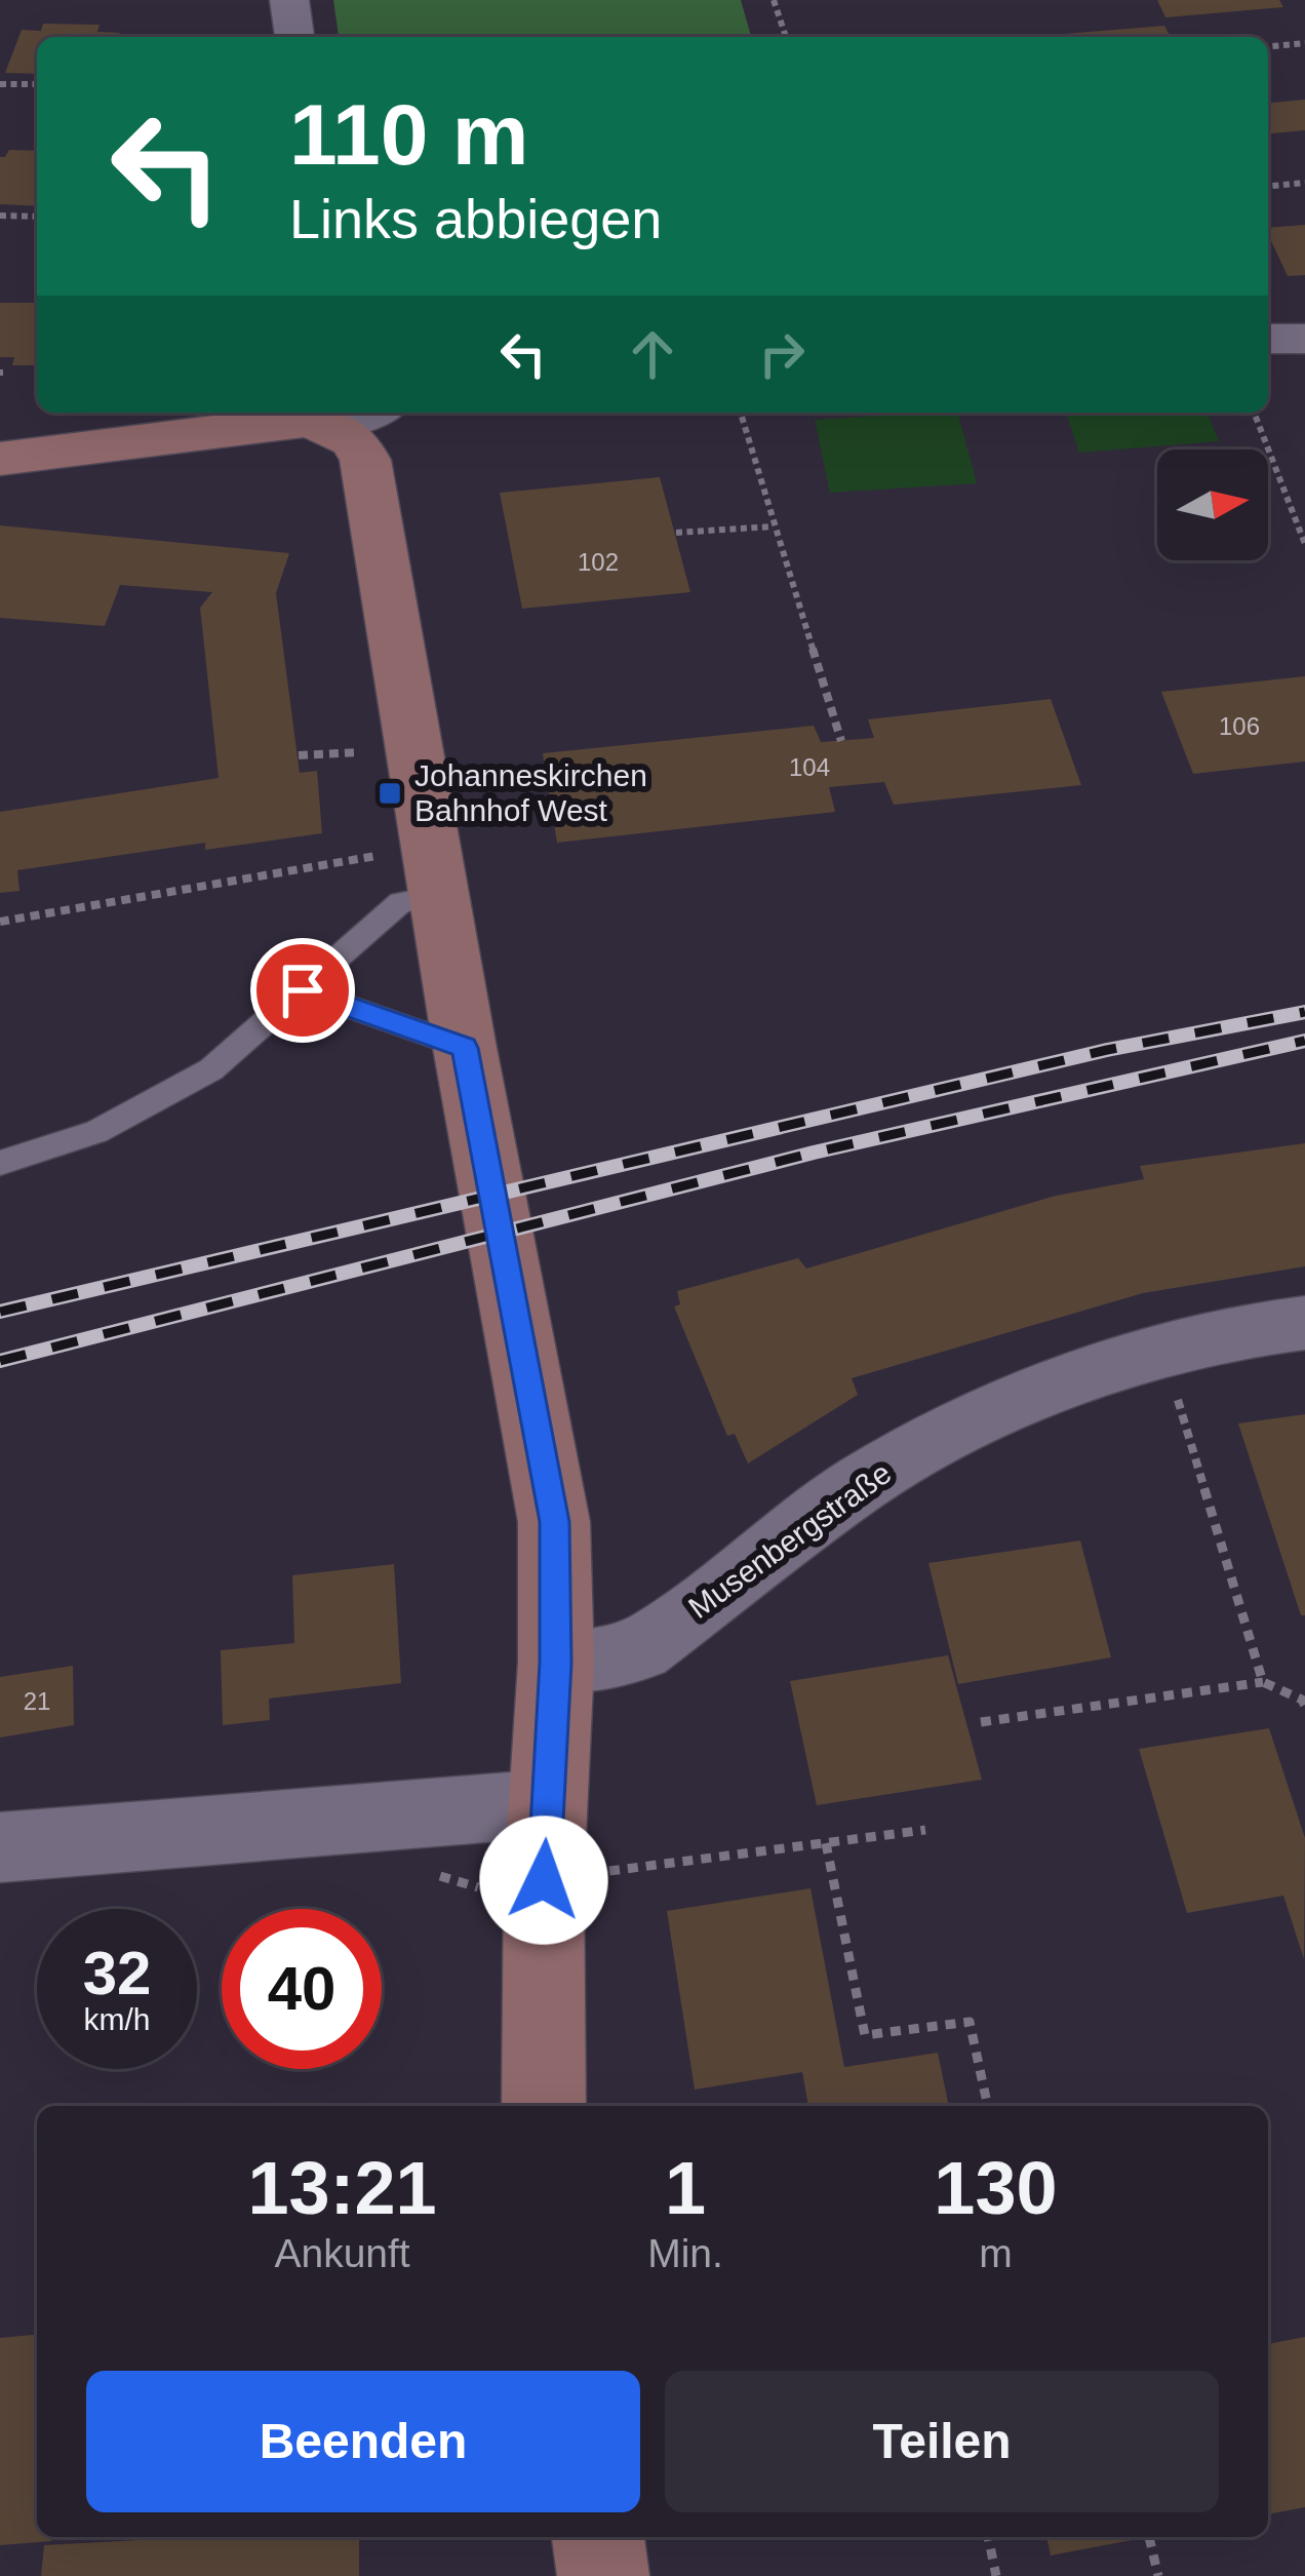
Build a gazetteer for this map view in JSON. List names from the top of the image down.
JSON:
{
  "streets": {
    "street": ["Musenbergstraße"]
  },
  "places": {
    "transit": ["Johanneskirchen Bahnhof West"]
  },
  "house_numbers": [
    "102",
    "106",
    "104",
    "21"
  ],
  "north": "right",
  "page": {
    "turn": ["110 m", "Links abbiegen"],
    "speed": "32 km/h",
    "limit": "40",
    "eta": [
      "13:21",
      "Ankunft",
      "1",
      "Min.",
      "130",
      "m"
    ],
    "buttons": ["Beenden", "Teilen"]
  }
}
